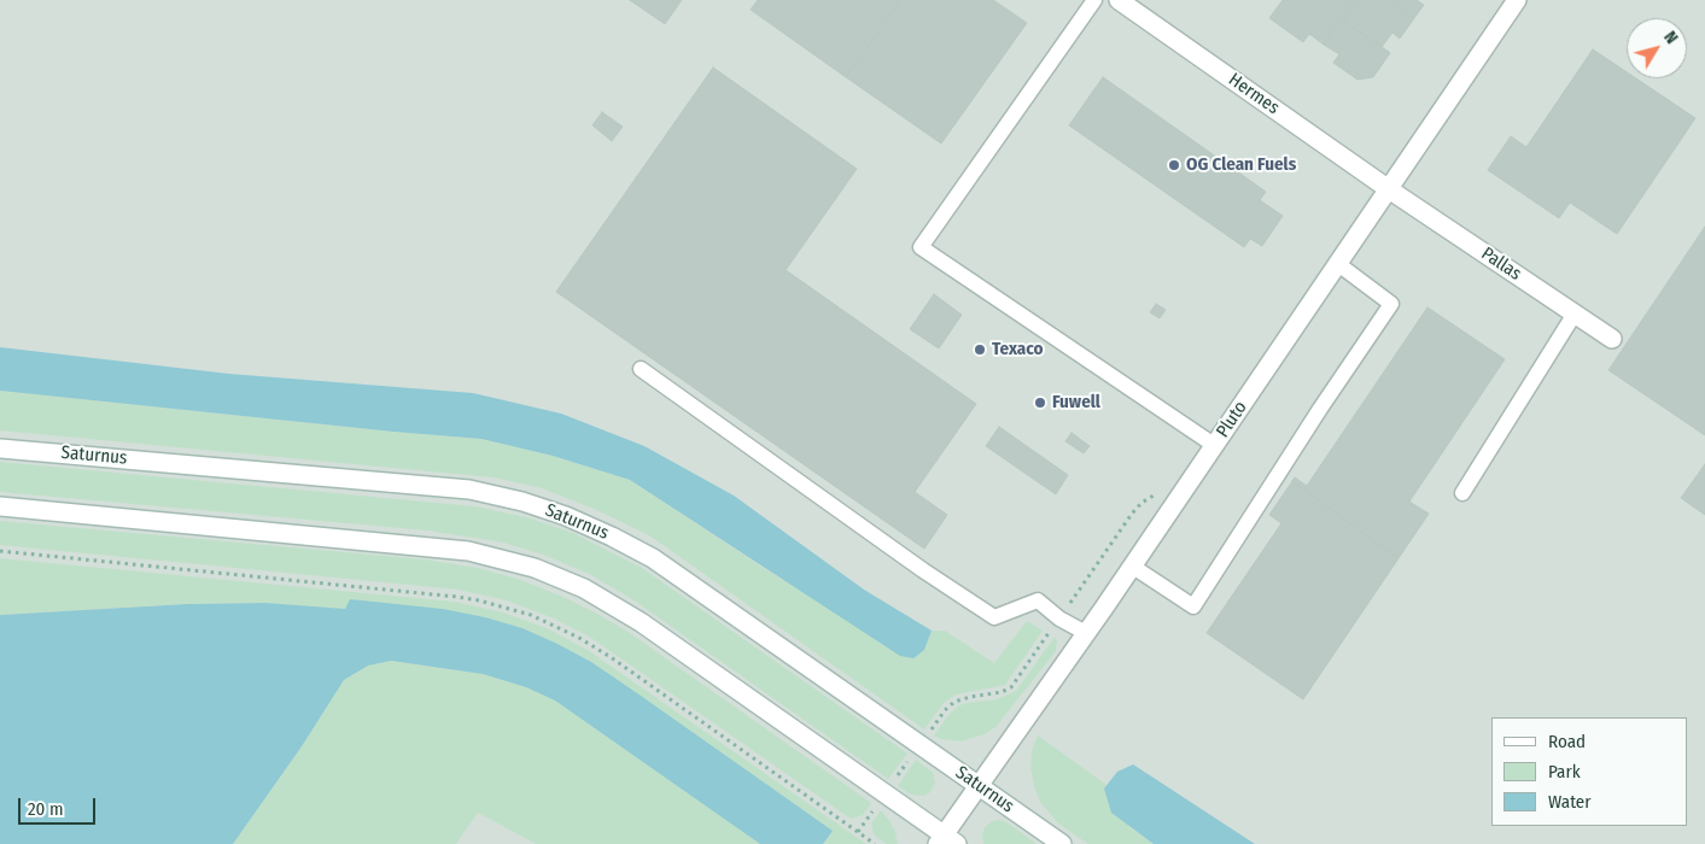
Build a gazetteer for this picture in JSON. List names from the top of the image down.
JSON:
{
  "streets": {
    "main road": [
      "Hermes",
      "Pallas",
      "Pluto",
      "Saturnus"
    ]
  },
  "crossings": [
    ["Hermes", "Pallas"],
    ["Hermes", "Pluto"],
    ["Pallas", "Pluto"],
    ["Pluto", "Saturnus"]
  ],
  "places": ["OG Clean Fuels", "Texaco", "Fuwell"],
  "legend": ["Road", "Park", "Water"],
  "scale_bar": "20 m",
  "north": "top right"
}
